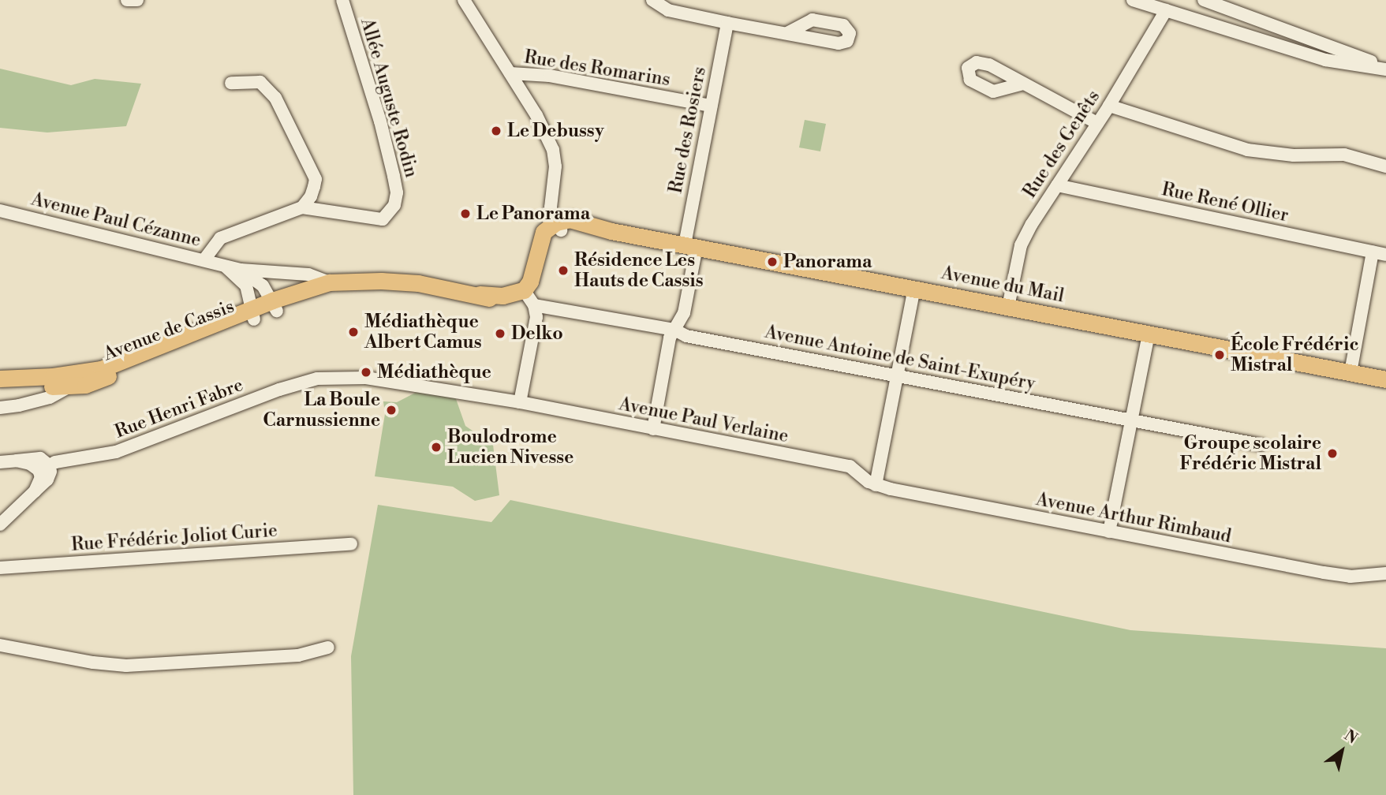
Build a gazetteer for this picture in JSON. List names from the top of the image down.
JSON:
{
  "streets": {
    "main road": ["Avenue du Mail", "Avenue de Cassis"],
    "street": [
      "Rue des Romarins",
      "Allée Auguste Rodin",
      "Rue des Rosiers",
      "Rue des Genêts",
      "Rue René Ollier",
      "Avenue Paul Cézanne",
      "Avenue Antoine de Saint-Exupéry",
      "Rue Henri Fabre",
      "Avenue Paul Verlaine",
      "Avenue Arthur Rimbaud",
      "Rue Frédéric Joliot Curie"
    ]
  },
  "crossings": [
    ["Rue des Romarins", "Rue des Rosiers"],
    ["Rue des Rosiers", "Avenue du Mail"],
    ["Rue des Rosiers", "Avenue Antoine de Saint-Exupéry"],
    ["Rue des Rosiers", "Avenue Paul Verlaine"],
    ["Rue des Genêts", "Rue René Ollier"],
    ["Rue des Genêts", "Avenue du Mail"],
    ["Avenue Paul Cézanne", "Avenue de Cassis"],
    ["Avenue de Cassis", "Avenue Antoine de Saint-Exupéry"],
    ["Rue Henri Fabre", "Avenue Paul Verlaine"],
    ["Avenue Paul Verlaine", "Avenue Arthur Rimbaud"]
  ],
  "places": [
    "Le Debussy",
    "Le Panorama",
    "Panorama",
    "Résidence Les Hauts de Cassis",
    "Médiathèque Albert Camus",
    "Delko",
    "École Frédéric Mistral",
    "Médiathèque",
    "La Boule Carnussienne",
    "Boulodrome Lucien Nivesse",
    "Groupe scolaire Frédéric Mistral"
  ],
  "north": "top right"
}
